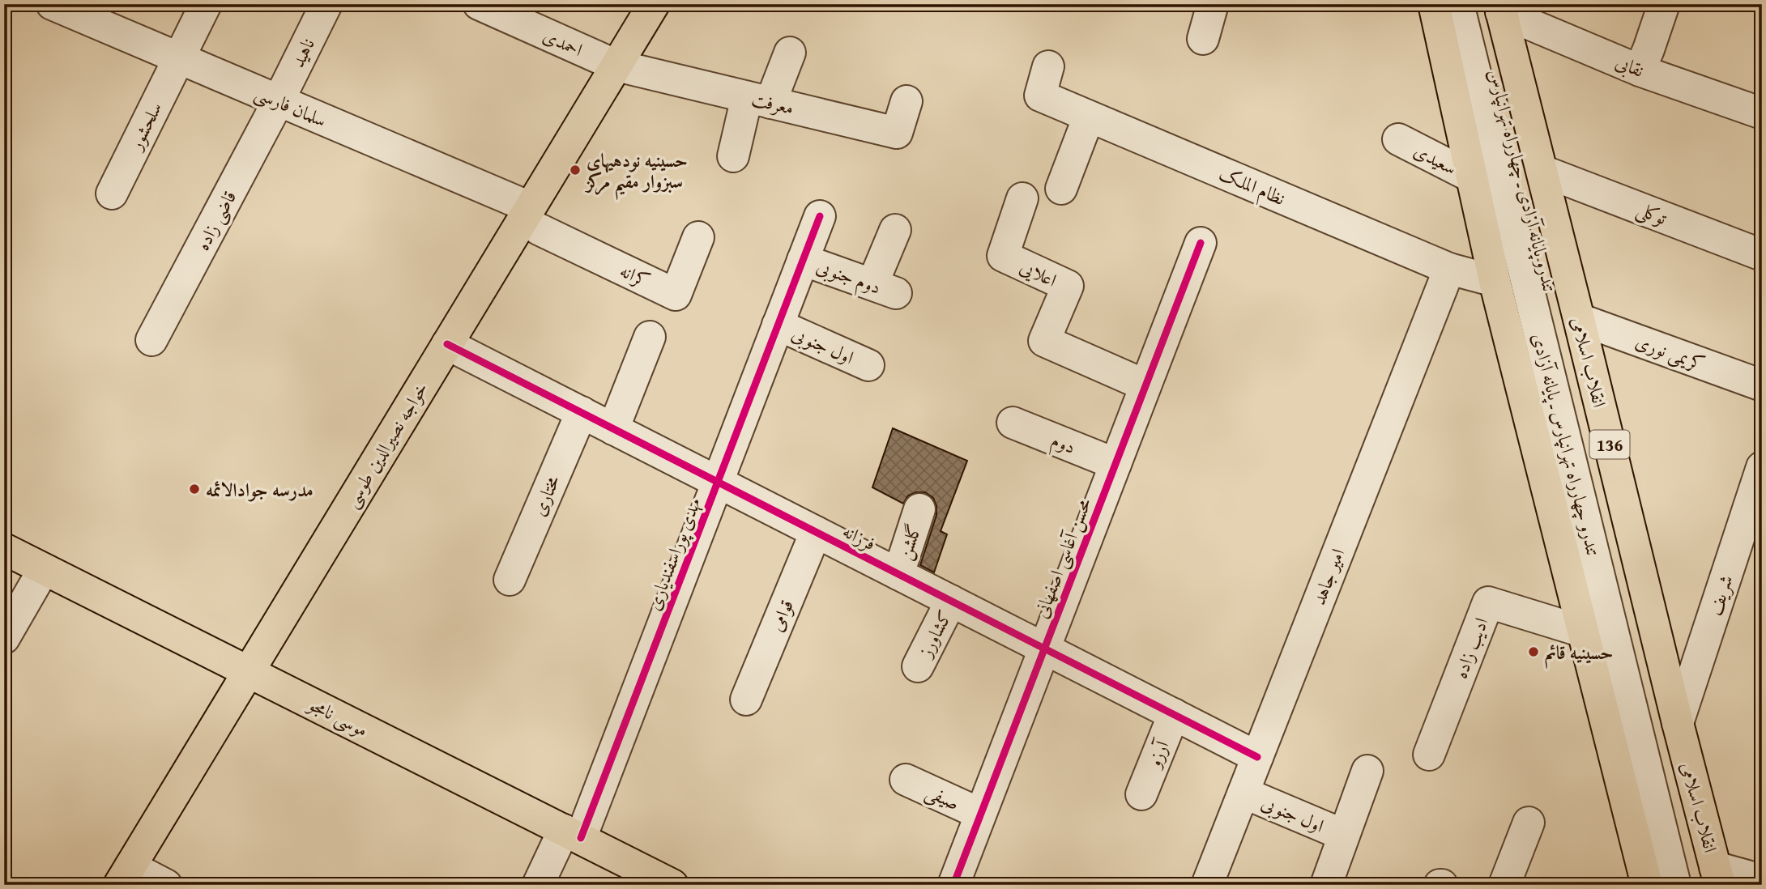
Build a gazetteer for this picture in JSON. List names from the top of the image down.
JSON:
{
  "streets": {
    "main road": [
      "انقلاب اسلامی",
      "خواجه نصیرالدین طوسی",
      "136",
      "موسی نامجو"
    ],
    "street": [
      "احمدی",
      "ناهید",
      "نقابی",
      "معرفت",
      "سلمان فارسی",
      "سلحشور",
      "سعیدی",
      "تندرو پایانه آزادی ـ چهارراه تهرانپارس",
      "نظام الملک",
      "توکلی",
      "قاضی زاده",
      "اعلایی",
      "کرانه",
      "دوم جنوبی",
      "اول جنوبی",
      "کریمی نوری",
      "دوم",
      "تندرو چهارراه تهرانپارس ـ پایانه آزادی",
      "مختاری",
      "فرزانه",
      "گلشن",
      "مهدی پوراسفندیاری",
      "محسن آغاسی اصفهانی",
      "امیر جاهد",
      "شریف",
      "قوامی",
      "کشاورز",
      "ادیب زاده",
      "آرزو",
      "صیفی"
    ]
  },
  "crossings": [
    ["احمدی", "معرفت"],
    ["احمدی", "خواجه نصیرالدین طوسی"],
    ["ناهید", "سلمان فارسی"],
    ["ناهید", "قاضی زاده"],
    ["نقابی", "تندرو پایانه آزادی ـ چهارراه تهرانپارس"],
    ["نقابی", "انقلاب اسلامی"],
    ["معرفت", "خواجه نصیرالدین طوسی"],
    ["سلمان فارسی", "سلحشور"],
    ["سلمان فارسی", "قاضی زاده"],
    ["سلمان فارسی", "کرانه"],
    ["سلمان فارسی", "خواجه نصیرالدین طوسی"],
    ["تندرو پایانه آزادی ـ چهارراه تهرانپارس", "انقلاب اسلامی"],
    ["نظام الملک", "امیر جاهد"],
    ["توکلی", "انقلاب اسلامی"],
    ["اعلایی", "محسن آغاسی اصفهانی"],
    ["کرانه", "خواجه نصیرالدین طوسی"],
    ["دوم جنوبی", "مهدی پوراسفندیاری"],
    ["اول جنوبی", "مهدی پوراسفندیاری"],
    ["اول جنوبی", "امیر جاهد"],
    ["کریمی نوری", "انقلاب اسلامی"],
    ["انقلاب اسلامی", "شریف"],
    ["دوم", "محسن آغاسی اصفهانی"],
    ["خواجه نصیرالدین طوسی", "فرزانه"],
    ["خواجه نصیرالدین طوسی", "موسی نامجو"],
    ["مختاری", "فرزانه"],
    ["فرزانه", "گلشن"],
    ["فرزانه", "مهدی پوراسفندیاری"],
    ["فرزانه", "محسن آغاسی اصفهانی"],
    ["فرزانه", "امیر جاهد"],
    ["فرزانه", "قوامی"],
    ["فرزانه", "کشاورز"],
    ["فرزانه", "آرزو"],
    ["مهدی پوراسفندیاری", "موسی نامجو"],
    ["محسن آغاسی اصفهانی", "صیفی"]
  ],
  "places": ["حسینیه نودهیهای سبزوار مقیم مرکز", "مدرسه جوادالائمه", "حسینیه قائم"]
}
